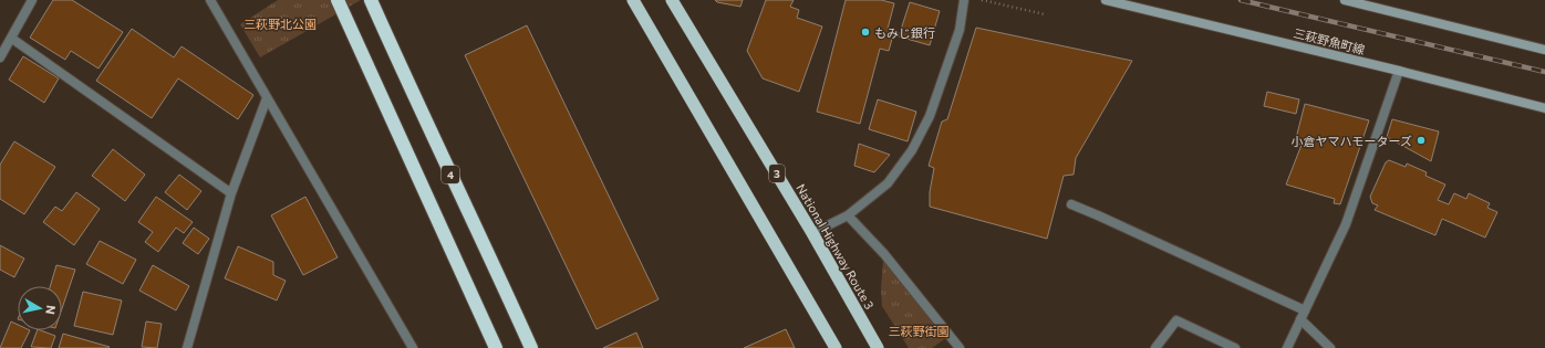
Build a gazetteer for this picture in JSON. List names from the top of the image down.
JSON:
{
  "streets": {
    "highway": ["3", "4", "National Highway Route 3"],
    "main road": ["三萩野魚町線"]
  },
  "parks": ["三萩野北公園", "三萩野街園"],
  "places": ["もみじ銀行", "小倉ヤマハモーターズ"],
  "north": "right"
}
